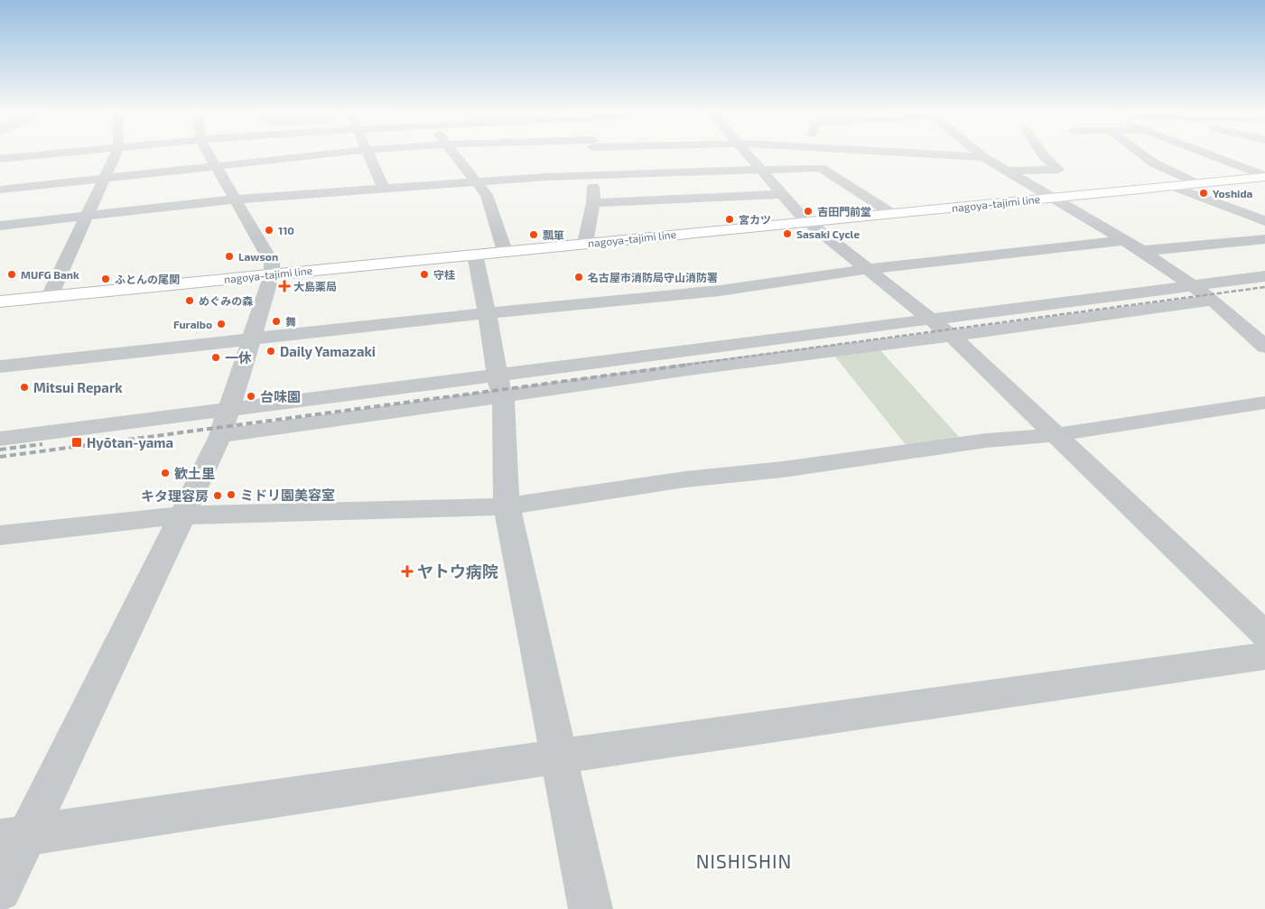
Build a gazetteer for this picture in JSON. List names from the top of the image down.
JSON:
{
  "streets": {
    "main road": ["nagoya-tajimi line"]
  },
  "districts": ["NISHISHIN"],
  "places": {
    "other": [
      "Yoshida",
      "吉田門前堂",
      "宮カツ",
      "110",
      "Sasaki Cycle",
      "瓢箪",
      "Lawson",
      "MUFG Bank",
      "守桂",
      "名古屋市消防局守山消防署",
      "ふとんの尾関",
      "めぐみの森",
      "舞",
      "Furaibo",
      "Daily Yamazaki",
      "一休",
      "Mitsui Repark",
      "台味園",
      "歓土里",
      "ミドリ園美容室",
      "キタ理容房"
    ],
    "health": ["大島薬局", "ヤトウ病院"],
    "transit": ["Hyōtan-yama"]
  }
}
